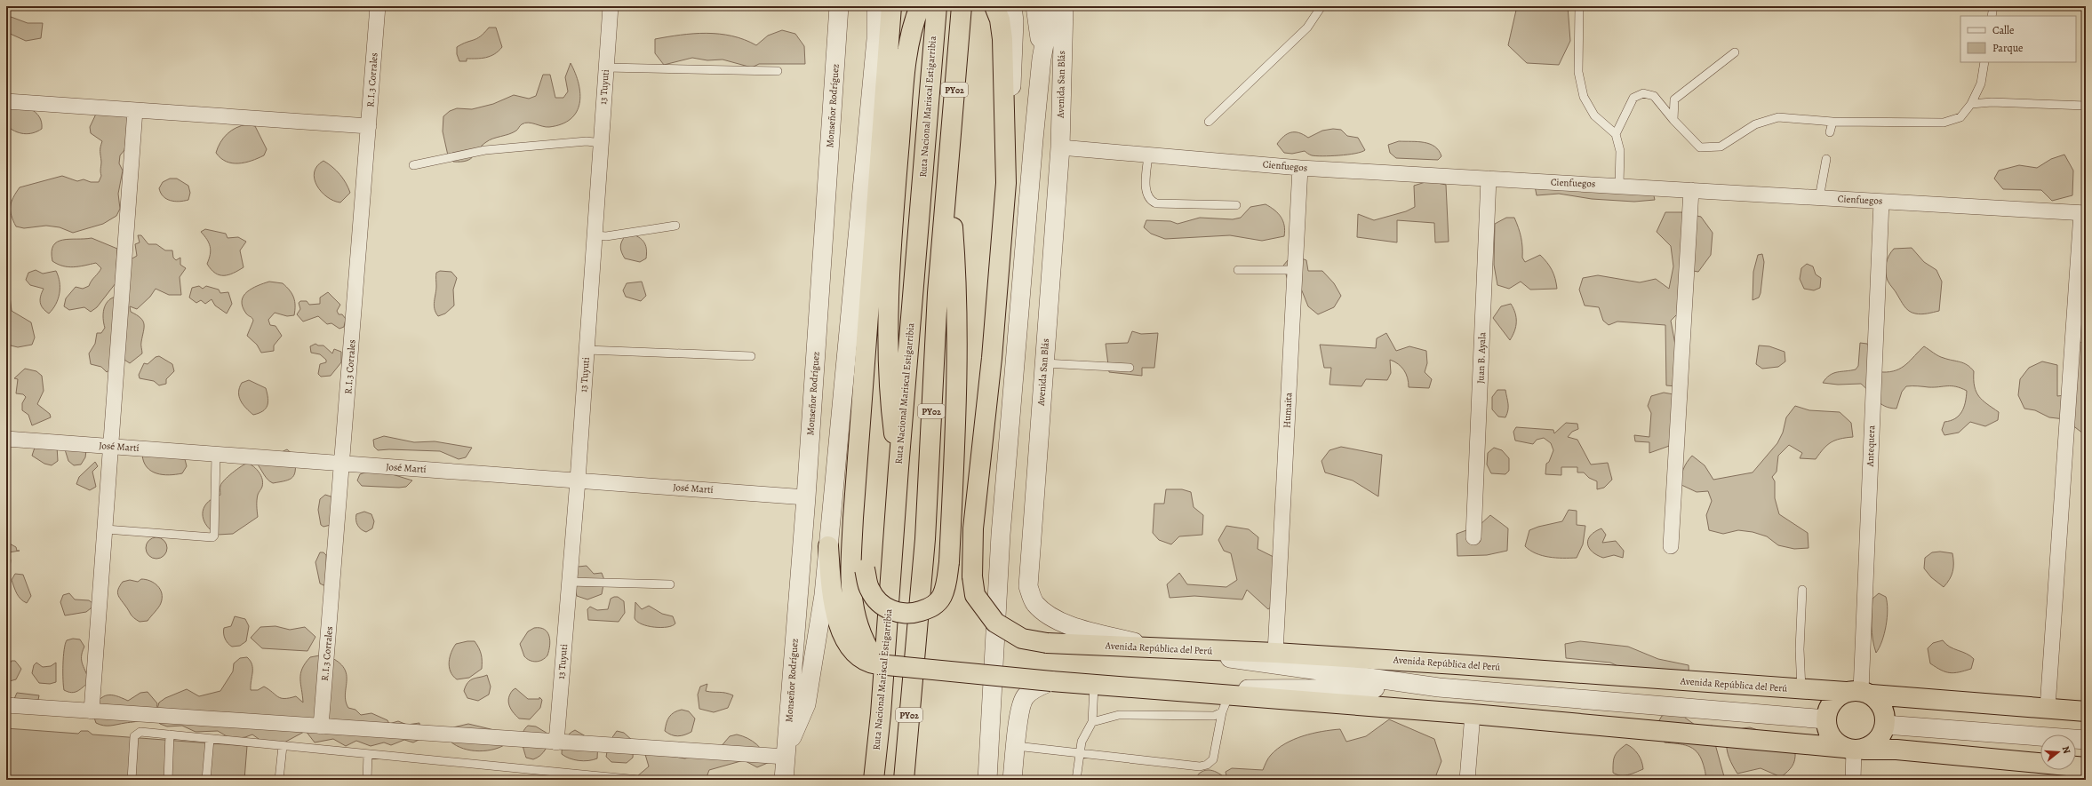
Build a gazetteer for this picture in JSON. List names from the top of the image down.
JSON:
{
  "streets": {
    "highway": ["PY02", "Ruta Nacional Mariscal Estigarribia", "Avenida República del Perú"],
    "street": [
      "R.I.3 Corrales",
      "Avenida San Blás",
      "13 Tuyuti",
      "Monseñor Rodríguez",
      "Cienfuegos",
      "Juan B. Ayala",
      "Humaita",
      "Antequera",
      "José Martí"
    ]
  },
  "crossings": [
    ["R.I.3 Corrales", "José Martí"],
    ["Avenida San Blás", "Cienfuegos"],
    ["Avenida San Blás", "Avenida República del Perú"],
    ["13 Tuyuti", "José Martí"],
    ["Monseñor Rodríguez", "José Martí"],
    ["Cienfuegos", "Juan B. Ayala"],
    ["Cienfuegos", "Humaita"],
    ["Cienfuegos", "Antequera"],
    ["Humaita", "Avenida República del Perú"],
    ["Antequera", "Avenida República del Perú"]
  ],
  "legend": ["Calle", "Parque"],
  "north": "right"
}
